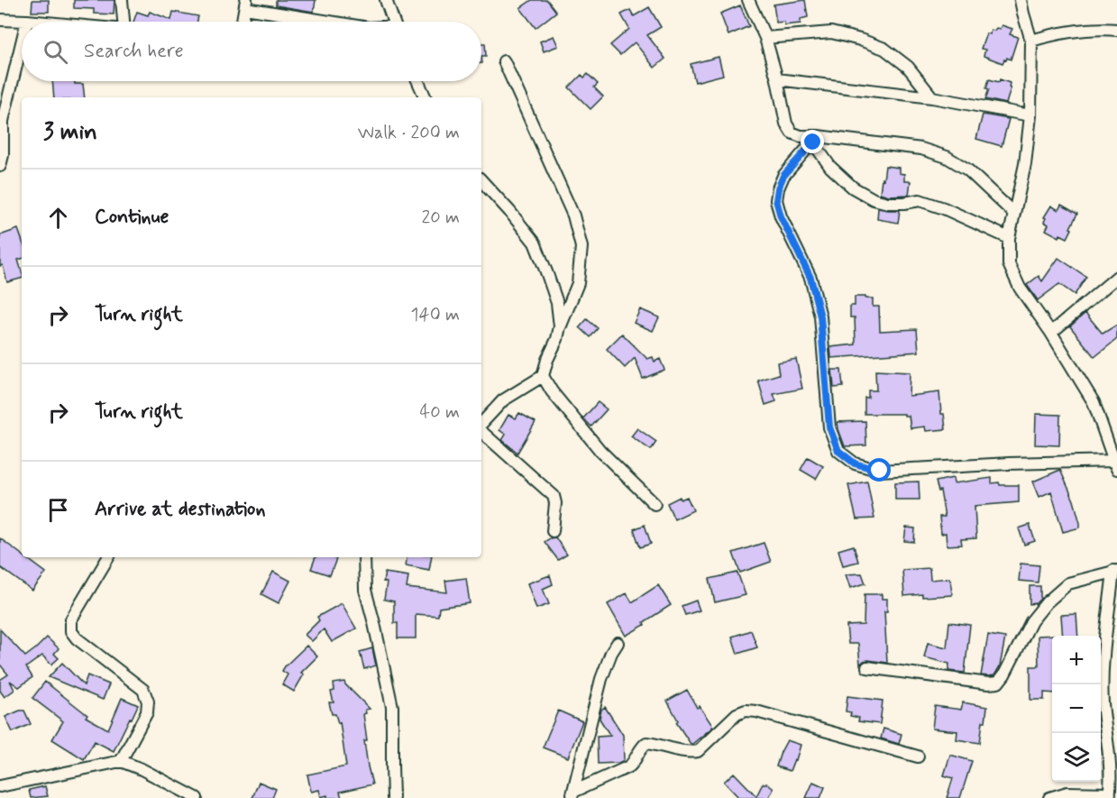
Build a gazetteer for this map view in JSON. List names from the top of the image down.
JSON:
{
  "page": {
    "search": "Search here",
    "heading": ["3 min", "Walk · 200 m"],
    "list": [
      ["Continue", "20 m"],
      ["Turn right", "140 m"],
      ["Turn right", "40 m"],
      "Arrive at destination"
    ],
    "map_buttons": ["+", "−"]
  }
}
